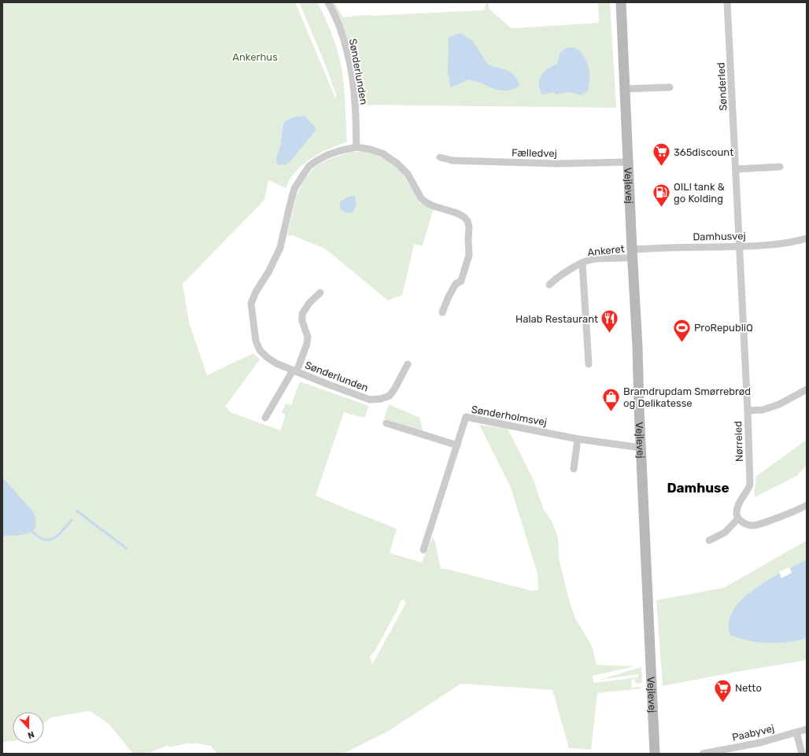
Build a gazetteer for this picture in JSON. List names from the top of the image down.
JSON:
{
  "streets": {
    "street": [
      "Sønderlunden",
      "Sønderled",
      "Fælledvej",
      "Vejlevej",
      "Damhusvej",
      "Ankeret",
      "Sønderholmsvej",
      "Nørreled",
      "Paabyvej"
    ]
  },
  "crossings": [
    ["Sønderled", "Damhusvej"],
    ["Sønderled", "Nørreled"],
    ["Fælledvej", "Vejlevej"],
    ["Vejlevej", "Damhusvej"],
    ["Vejlevej", "Ankeret"],
    ["Vejlevej", "Sønderholmsvej"],
    ["Damhusvej", "Ankeret"],
    ["Damhusvej", "Nørreled"]
  ],
  "districts": ["Damhuse"],
  "parks": ["Ankerhus"],
  "places": {
    "supermarket": ["365discount", "Netto"],
    "fuel station": ["OIL! tank & go Kolding"],
    "restaurant": ["Halab Restaurant"],
    "sports": ["ProRepubliQ"],
    "shop": ["Bramdrupdam Smørrebrød og Delikatesse"]
  },
  "north": "bottom"
}
